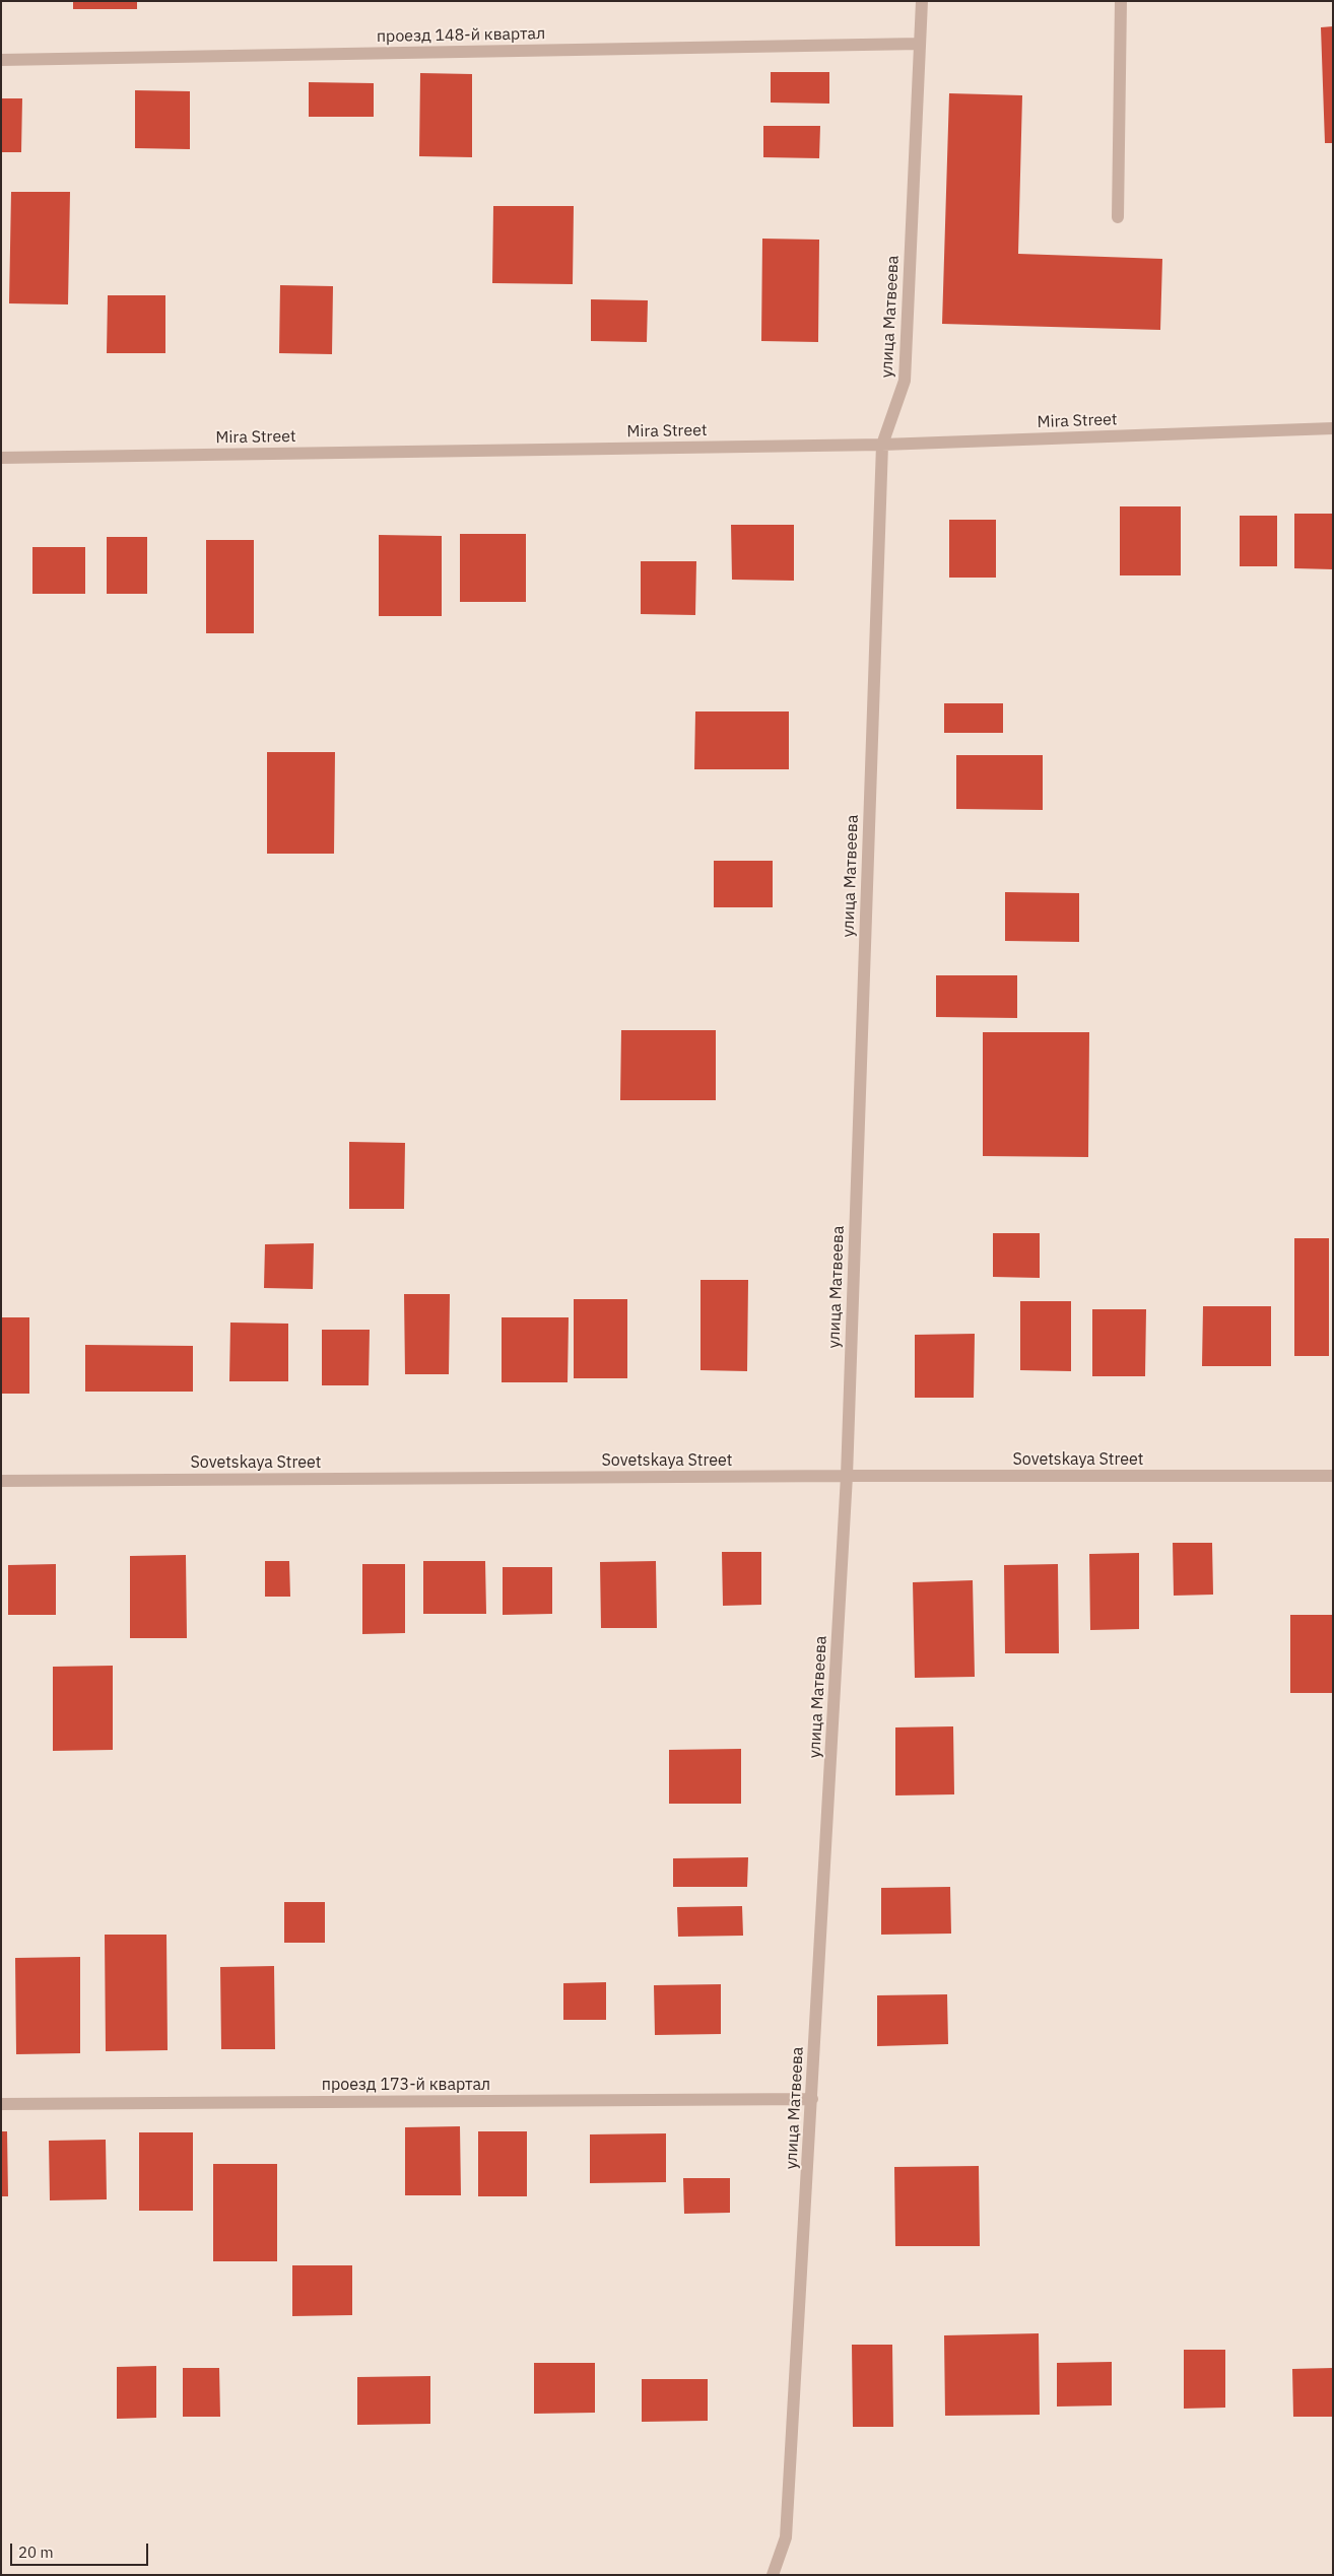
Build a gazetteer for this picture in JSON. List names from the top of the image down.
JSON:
{
  "streets": {
    "street": [
      "проезд 148-й квартал",
      "улица Матвеева",
      "Mira Street",
      "Sovetskaya Street",
      "проезд 173-й квартал"
    ]
  },
  "crossings": [
    ["проезд 148-й квартал", "улица Матвеева"],
    ["улица Матвеева", "Mira Street"],
    ["улица Матвеева", "Sovetskaya Street"],
    ["улица Матвеева", "проезд 173-й квартал"]
  ],
  "scale_bar": "20 m"
}
